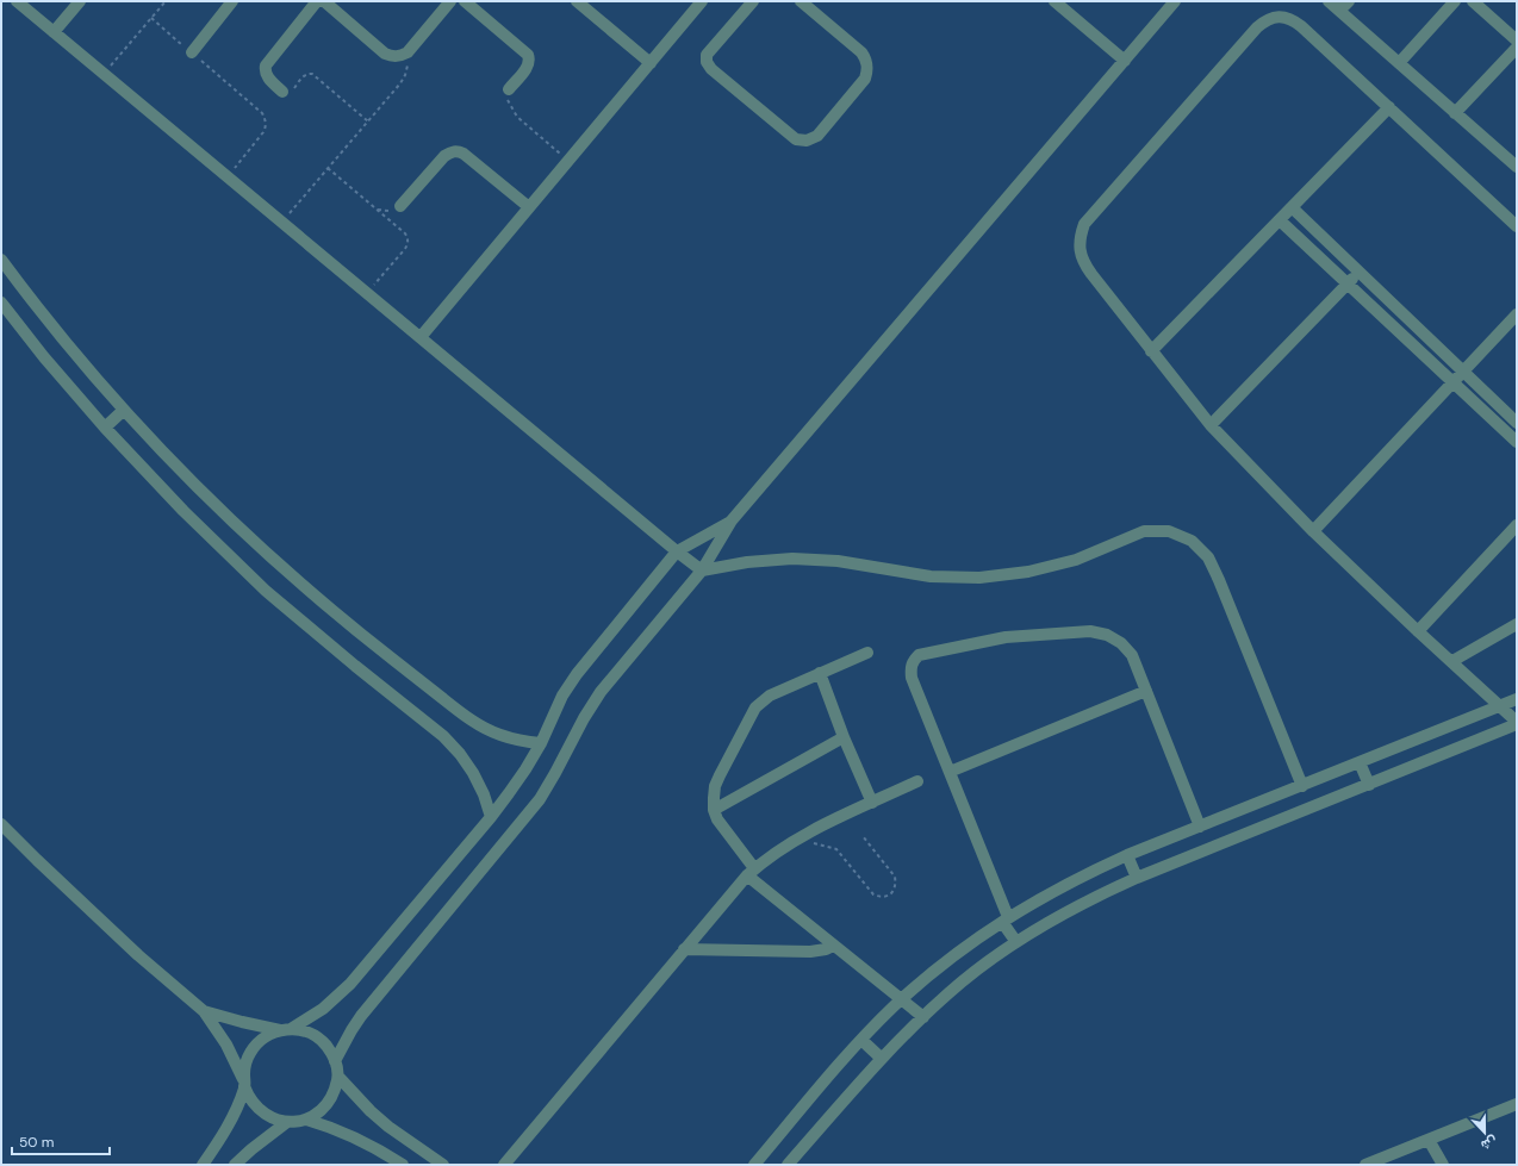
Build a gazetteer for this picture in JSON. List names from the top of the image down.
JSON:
{
  "scale_bar": "50 m",
  "north": "bottom"
}
